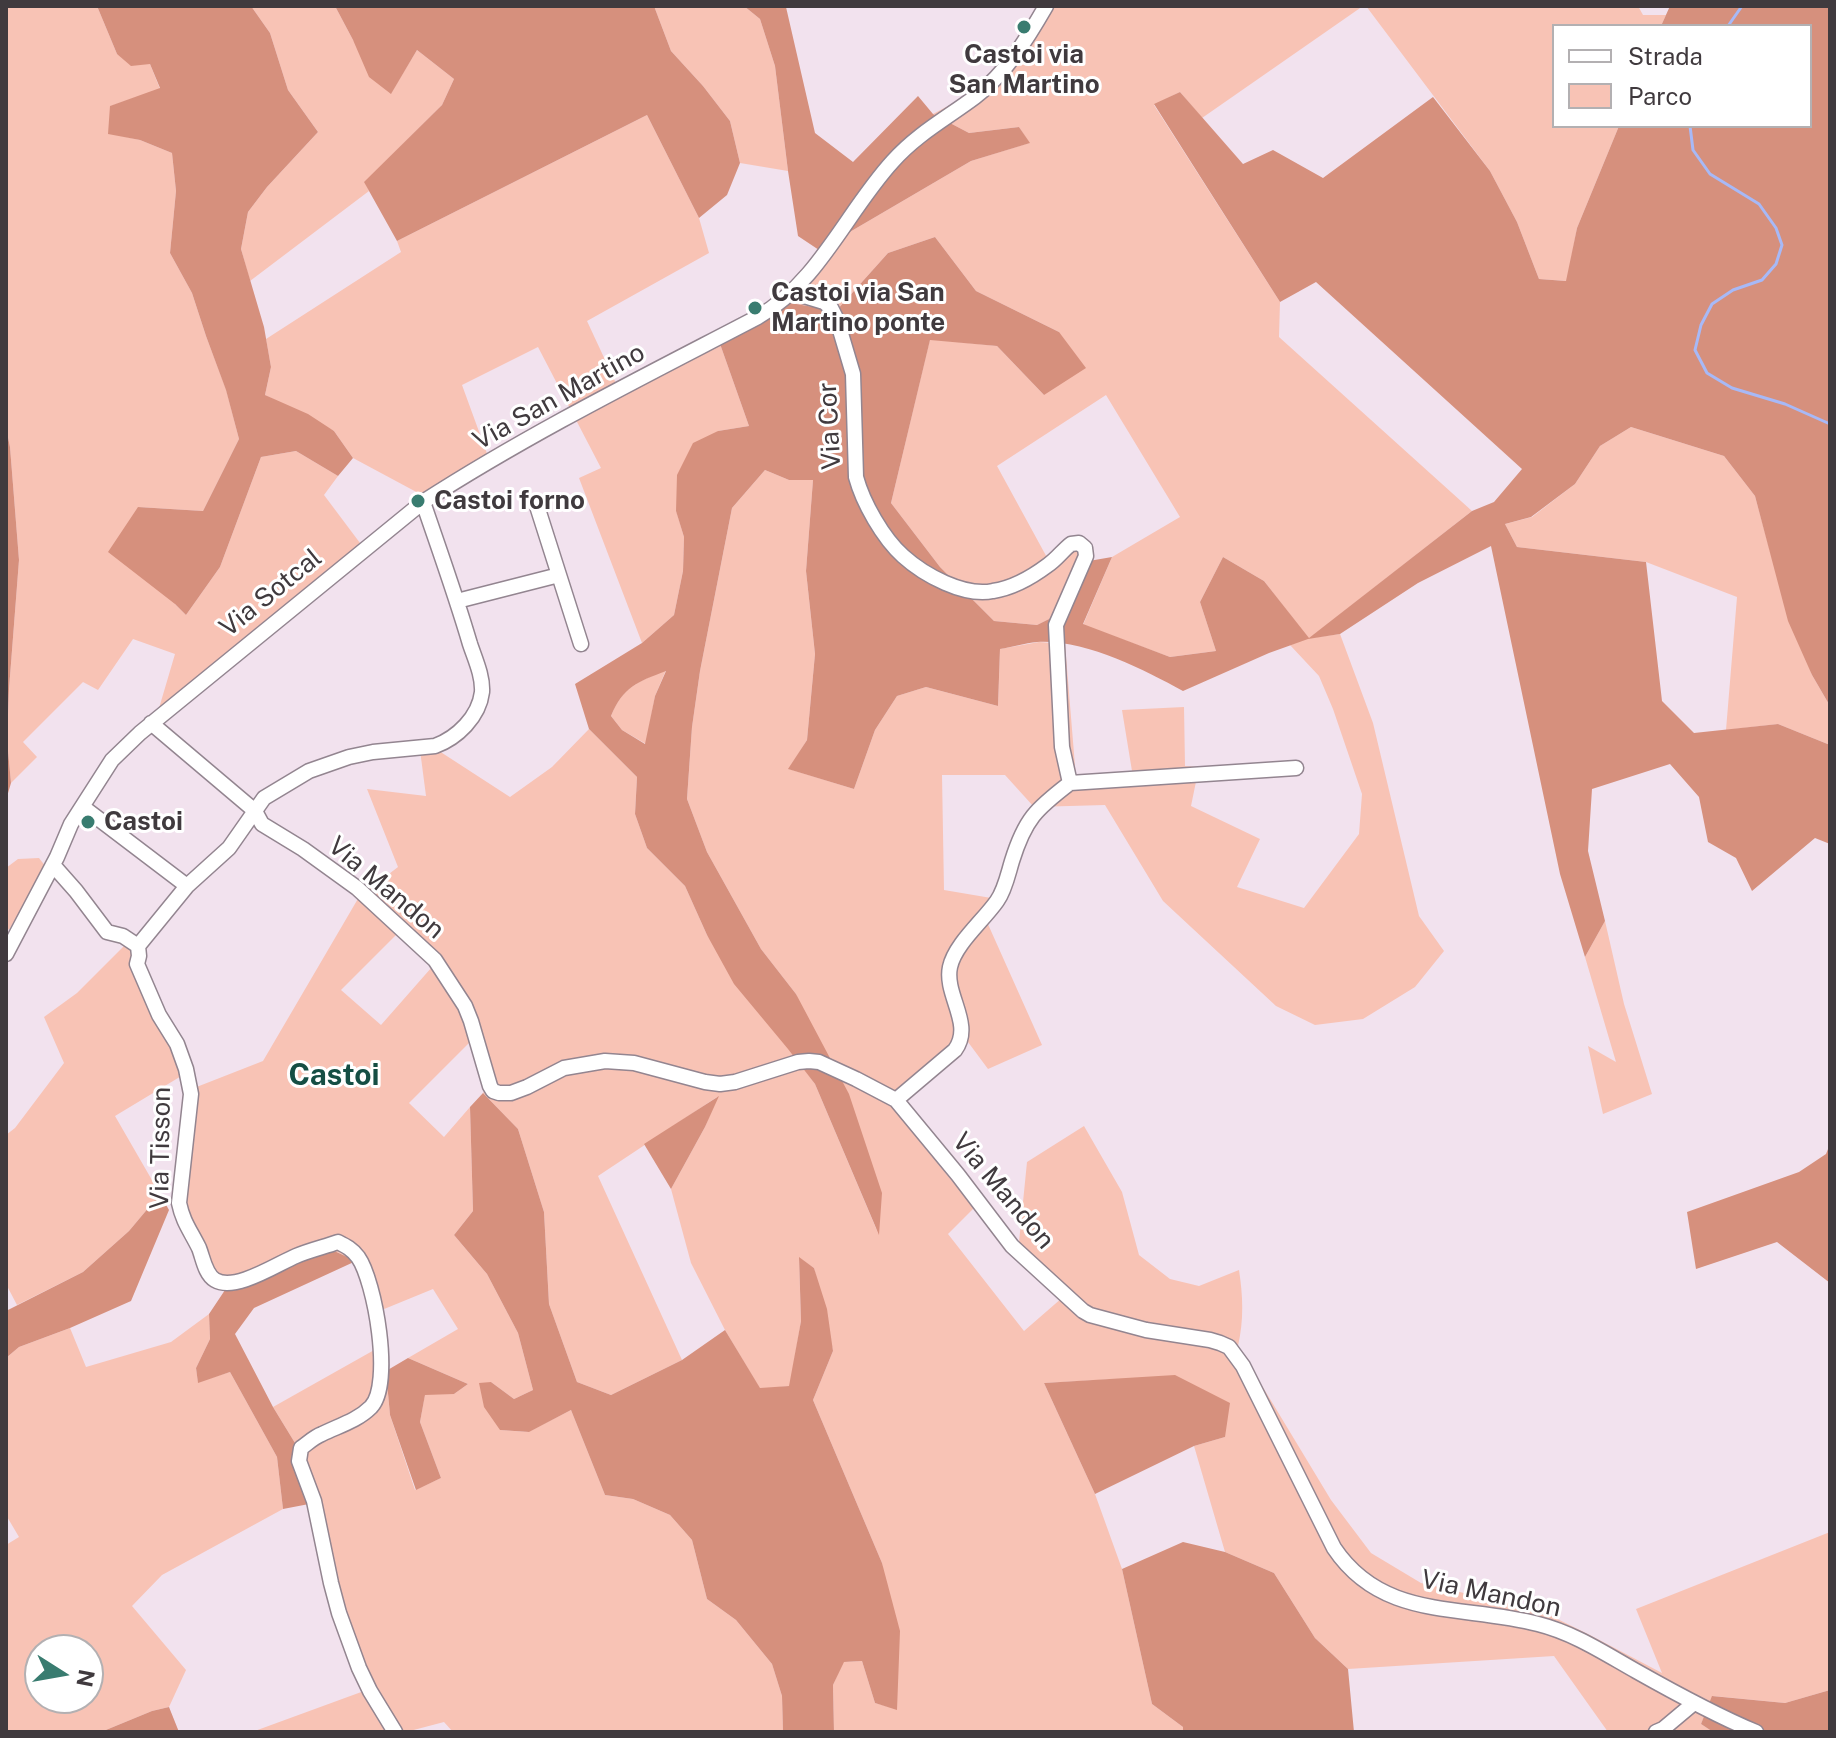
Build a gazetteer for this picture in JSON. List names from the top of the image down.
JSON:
{
  "streets": {
    "street": [
      "Via San Martino",
      "Via Cor",
      "Via Sotcal",
      "Via Mandon",
      "Via Tisson"
    ]
  },
  "crossings": [
    ["Via San Martino", "Via Cor"],
    ["Via San Martino", "Via Sotcal"]
  ],
  "districts": ["Castoi"],
  "places": [
    "Castoi via San Martino",
    "Castoi via San Martino ponte",
    "Castoi forno",
    "Castoi"
  ],
  "legend": ["Strada", "Parco"],
  "north": "right"
}
